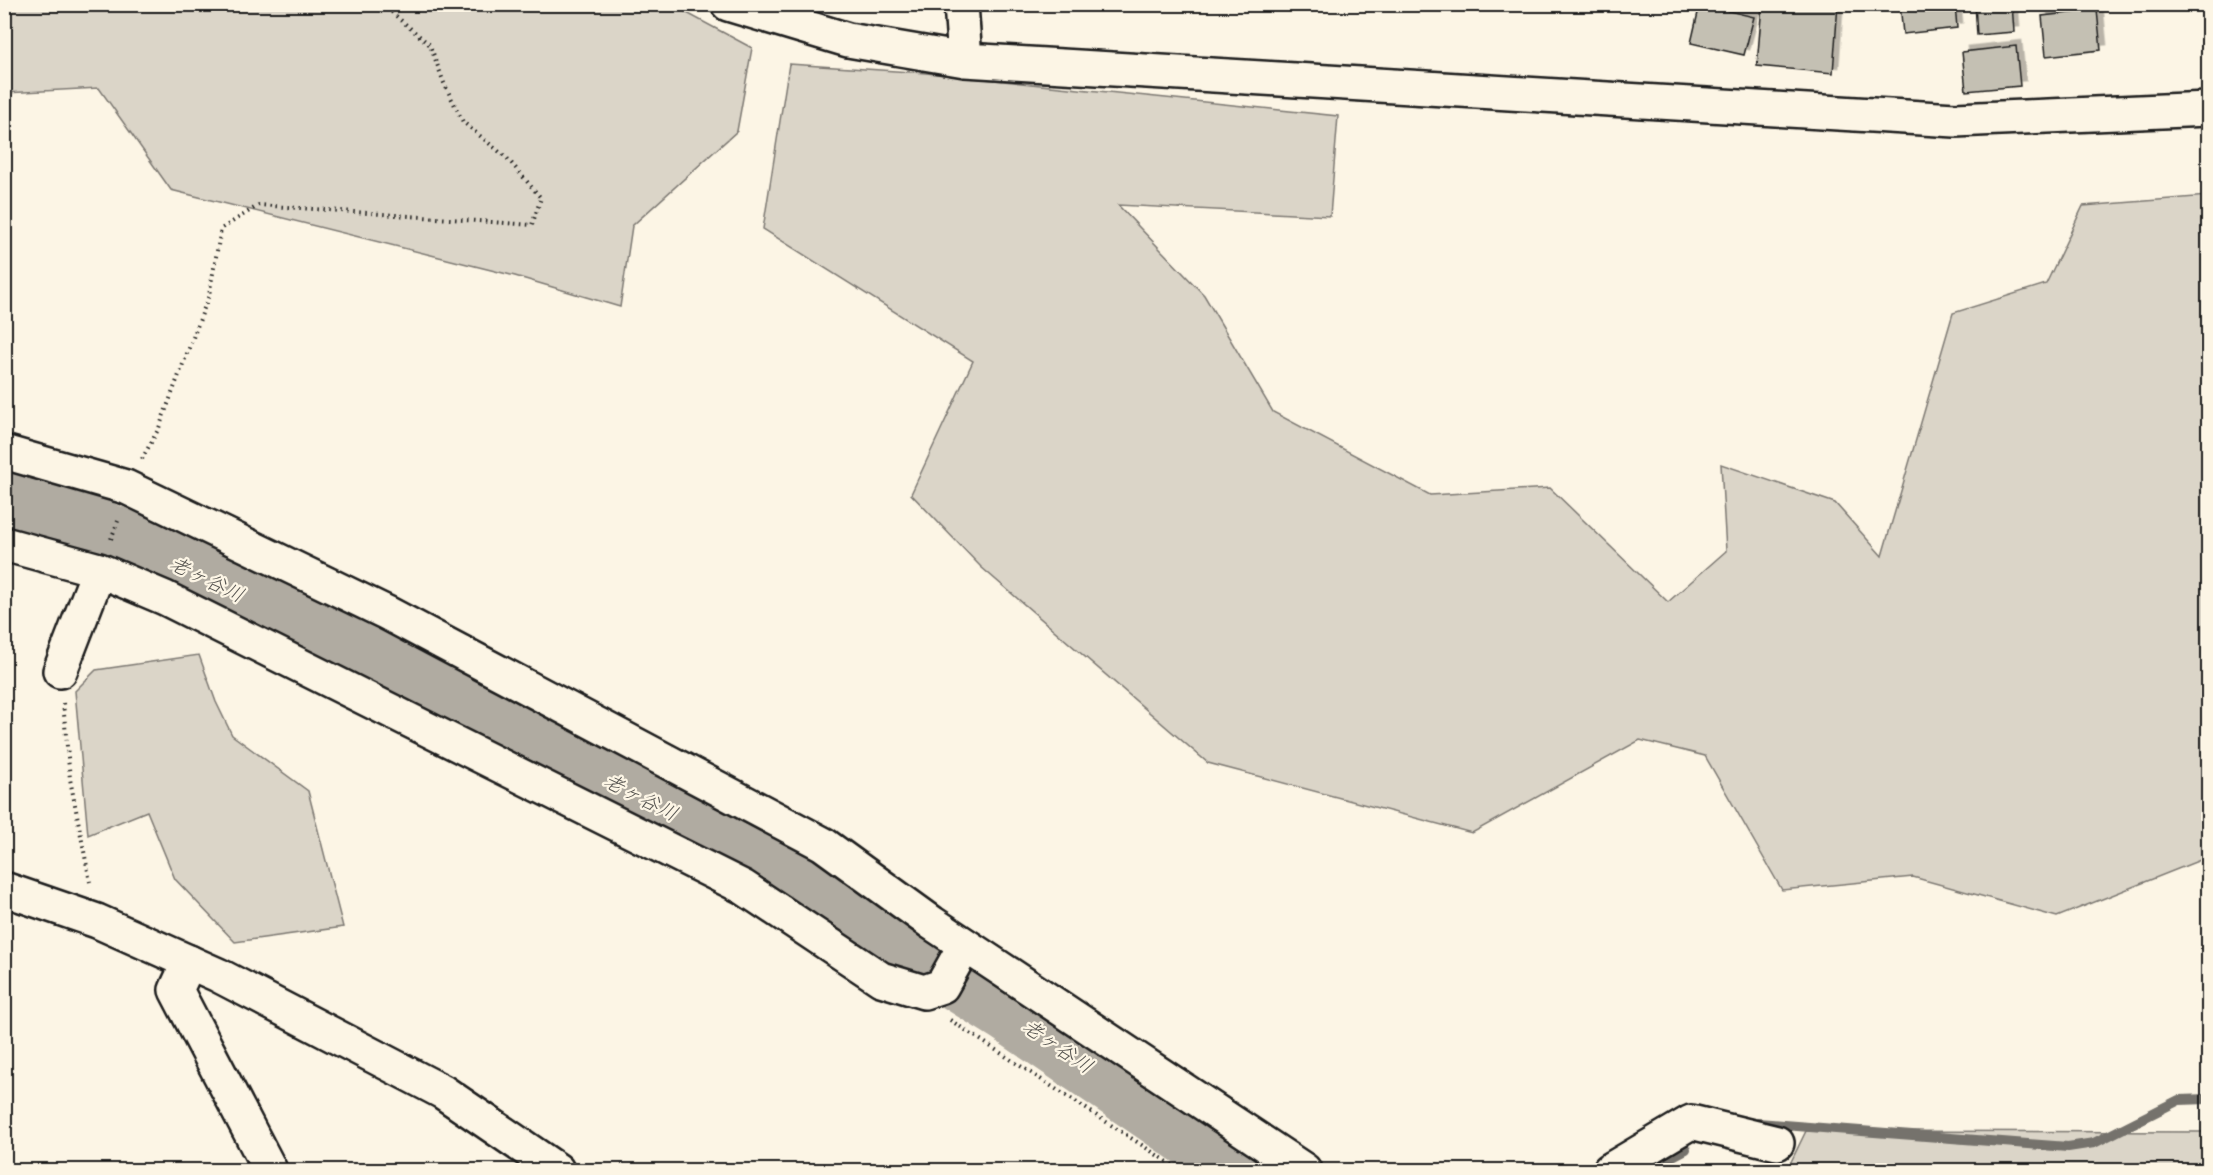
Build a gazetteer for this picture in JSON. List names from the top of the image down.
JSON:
{
  "water": ["老ヶ谷川"]
}
